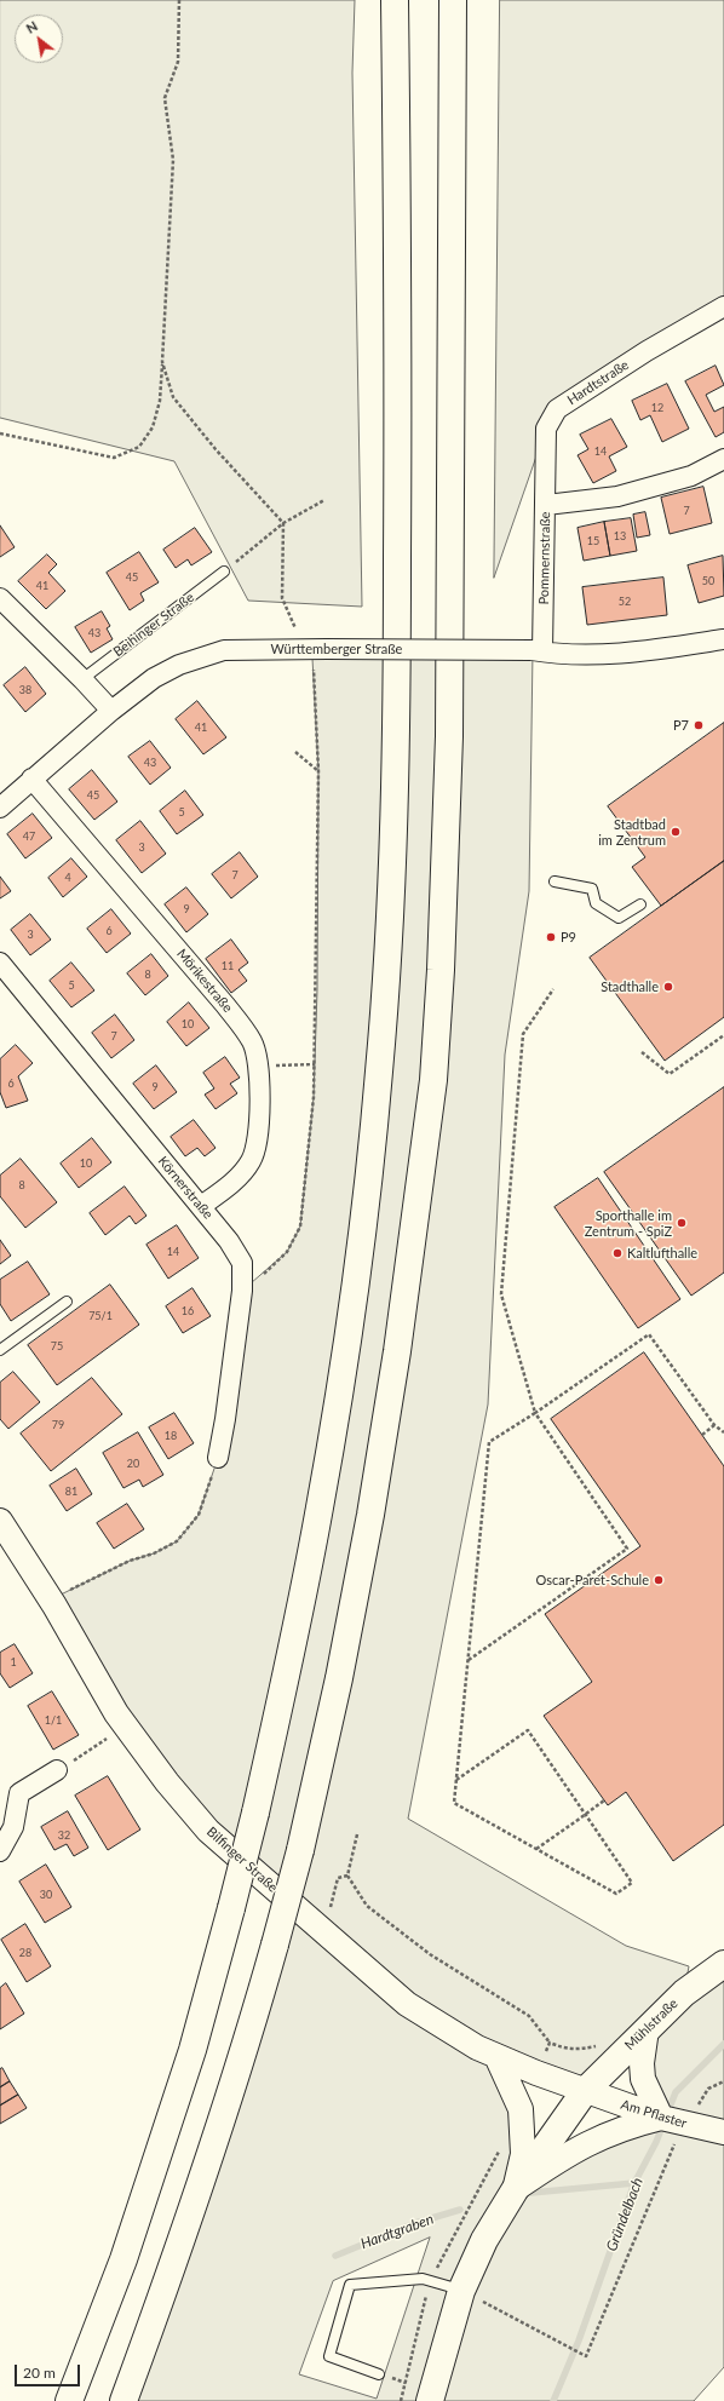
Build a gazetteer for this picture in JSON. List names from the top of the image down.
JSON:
{
  "streets": {
    "main road": ["Mühlstraße"],
    "street": [
      "Hardtstraße",
      "Pommernstraße",
      "Württemberger Straße",
      "Mörikestraße",
      "Körnerstraße",
      "Bilfinger Straße",
      "Am Pflaster"
    ],
    "lane": ["Beihinger Straße"]
  },
  "crossings": [
    ["Hardtstraße", "Pommernstraße"],
    ["Pommernstraße", "Württemberger Straße"],
    ["Württemberger Straße", "Mörikestraße"],
    ["Mörikestraße", "Körnerstraße"],
    ["Bilfinger Straße", "Mühlstraße"],
    ["Bilfinger Straße", "Am Pflaster"],
    ["Mühlstraße", "Am Pflaster"]
  ],
  "water": ["Gründelbach", "Hardtgraben"],
  "places": [
    "P7",
    "Stadtbad im Zentrum",
    "P9",
    "Stadthalle",
    "Sporthalle im Zentrum - SpiZ",
    "Kaltlufthalle",
    "Oscar-Paret-Schule"
  ],
  "house_numbers": [
    "12",
    "14",
    "7",
    "13",
    "15",
    "45",
    "50",
    "41",
    "52",
    "43",
    "38",
    "41",
    "43",
    "45",
    "5",
    "47",
    "3",
    "7",
    "4",
    "9",
    "6",
    "3",
    "11",
    "8",
    "5",
    "10",
    "7",
    "6",
    "9",
    "10",
    "8",
    "14",
    "16",
    "75/1",
    "75",
    "79",
    "18",
    "20",
    "81",
    "1",
    "1/1",
    "32",
    "30",
    "28"
  ],
  "scale_bar": "20 m",
  "north": "top left"
}
